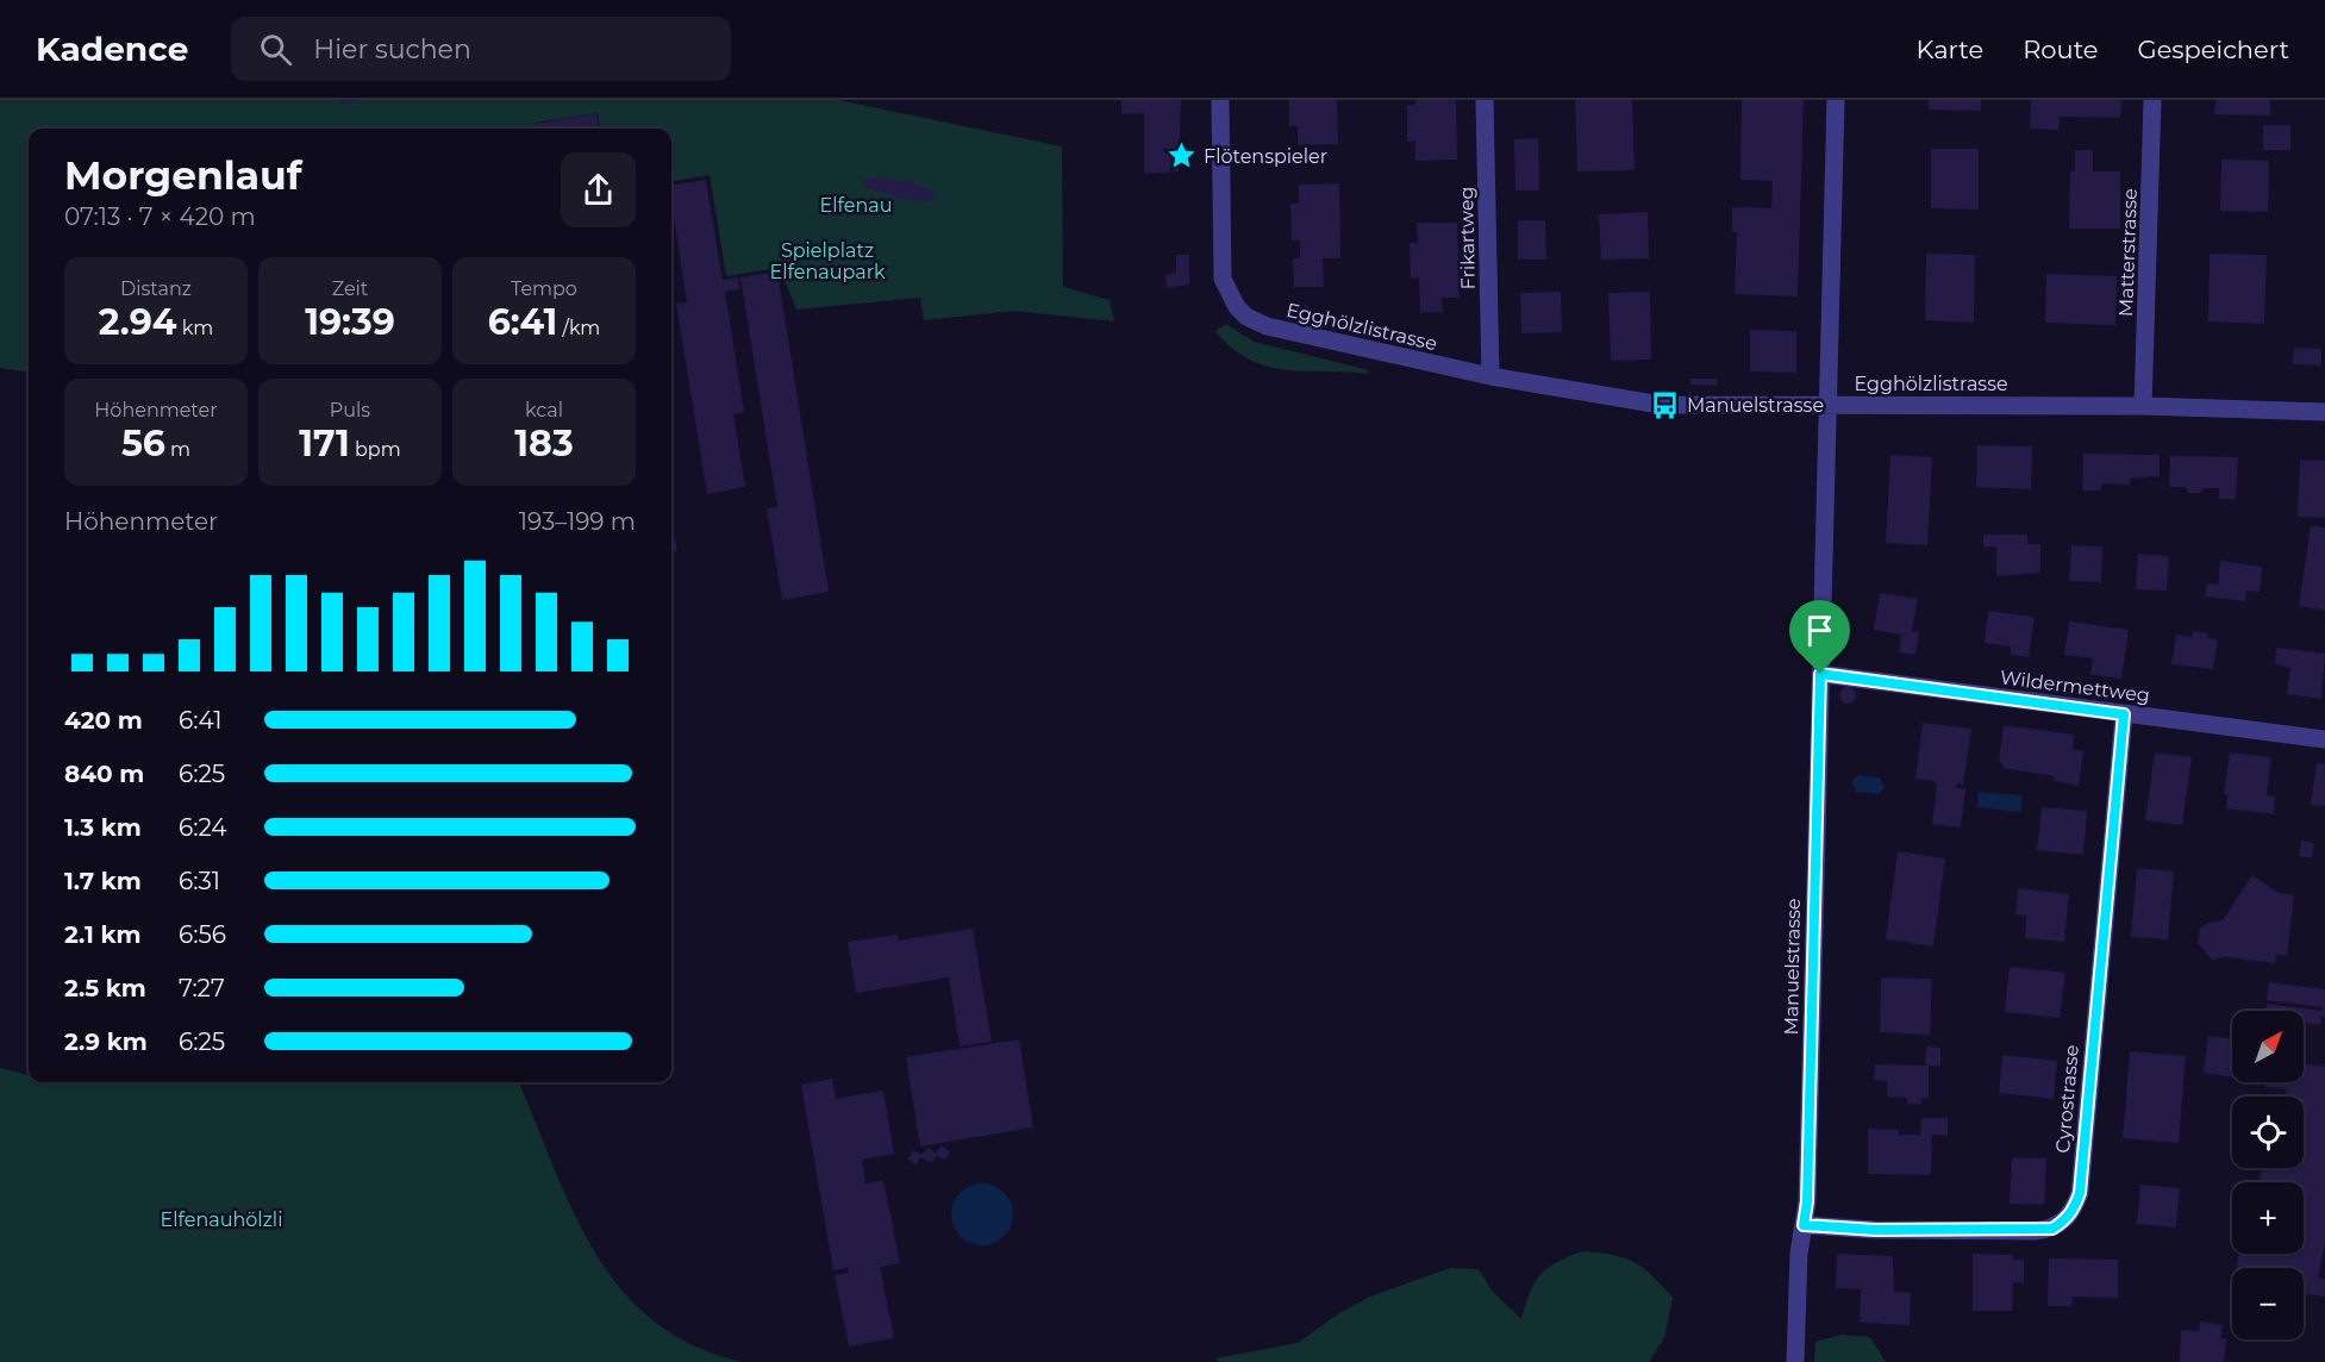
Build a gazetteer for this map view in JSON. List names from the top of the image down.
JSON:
{
  "streets": {
    "street": [
      "Frikartweg",
      "Matterstrasse",
      "Egghölzlistrasse",
      "Wildermettweg",
      "Manuelstrasse",
      "Cyrostrasse"
    ]
  },
  "crossings": [
    ["Frikartweg", "Egghölzlistrasse"],
    ["Matterstrasse", "Egghölzlistrasse"],
    ["Egghölzlistrasse", "Manuelstrasse"],
    ["Wildermettweg", "Manuelstrasse"],
    ["Wildermettweg", "Cyrostrasse"],
    ["Manuelstrasse", "Cyrostrasse"]
  ],
  "parks": ["Elfenau", "Spielplatz Elfenaupark", "Elfenauhölzli"],
  "places": {
    "place": ["Flötenspieler"],
    "bus stop": ["Manuelstrasse"]
  },
  "north": "top right",
  "page": {
    "header": "Kadence",
    "search": "Hier suchen",
    "nav": ["Karte", "Route", "Gespeichert"],
    "heading": ["Morgenlauf", "07:13 · 7 × 420 m"],
    "stats": [
      ["Distanz", "2.94 km"],
      ["Zeit", "19:39"],
      ["Tempo", "6:41 /km"],
      ["Höhenmeter", "56 m"],
      ["Puls", "171 bpm"],
      ["kcal", "183"]
    ],
    "chart": ["Höhenmeter", "193–199 m"],
    "list": [
      {
        "name": "420 m",
        "note": "6:41"
      },
      {
        "name": "840 m",
        "note": "6:25"
      },
      {
        "name": "1.3 km",
        "note": "6:24"
      },
      {
        "name": "1.7 km",
        "note": "6:31"
      },
      {
        "name": "2.1 km",
        "note": "6:56"
      },
      {
        "name": "2.5 km",
        "note": "7:27"
      },
      {
        "name": "2.9 km",
        "note": "6:25"
      }
    ],
    "map_buttons": ["+", "−"]
  }
}
